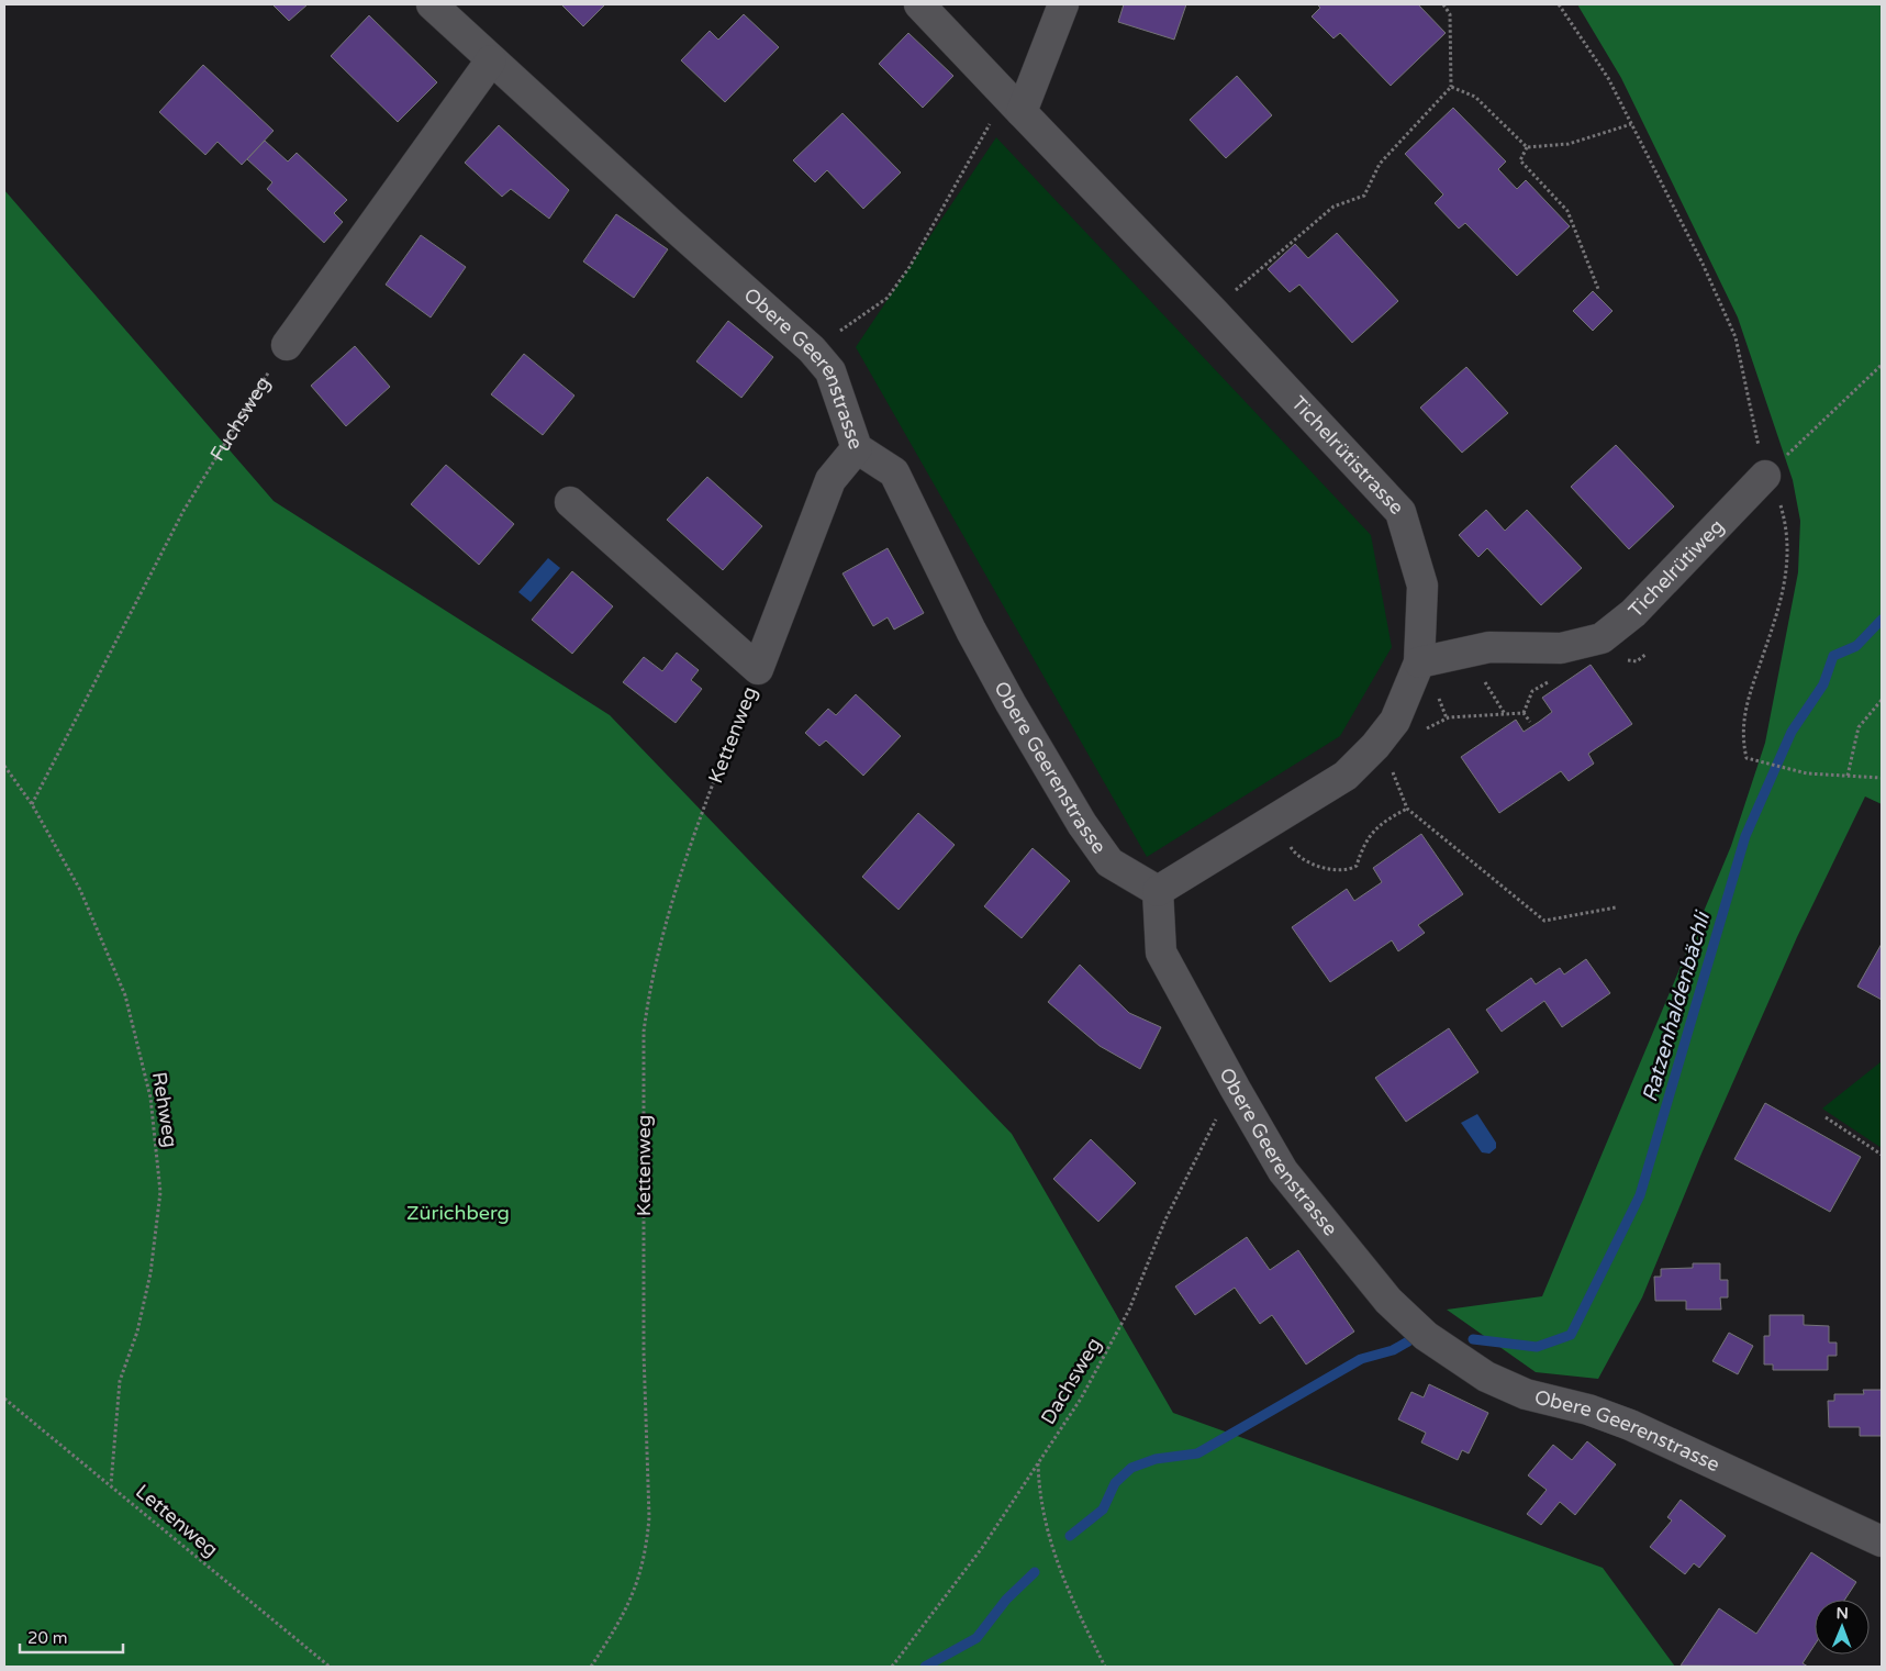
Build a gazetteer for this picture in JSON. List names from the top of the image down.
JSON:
{
  "streets": {
    "street": [
      "Obere Geerenstrasse",
      "Tichelrütistrasse",
      "Tichelrütiweg",
      "Kettenweg"
    ],
    "path": [
      "Fuchsweg",
      "Rehweg",
      "Dachsweg",
      "Lettenweg"
    ]
  },
  "crossings": [
    ["Obere Geerenstrasse", "Tichelrütistrasse"],
    ["Obere Geerenstrasse", "Kettenweg"],
    ["Obere Geerenstrasse", "Dachsweg"],
    ["Fuchsweg", "Rehweg"],
    ["Tichelrütistrasse", "Tichelrütiweg"],
    ["Rehweg", "Lettenweg"]
  ],
  "water": ["Ratzenhaldenbächli"],
  "parks": ["Zürichberg"],
  "scale_bar": "20 m",
  "north": "top"
}
